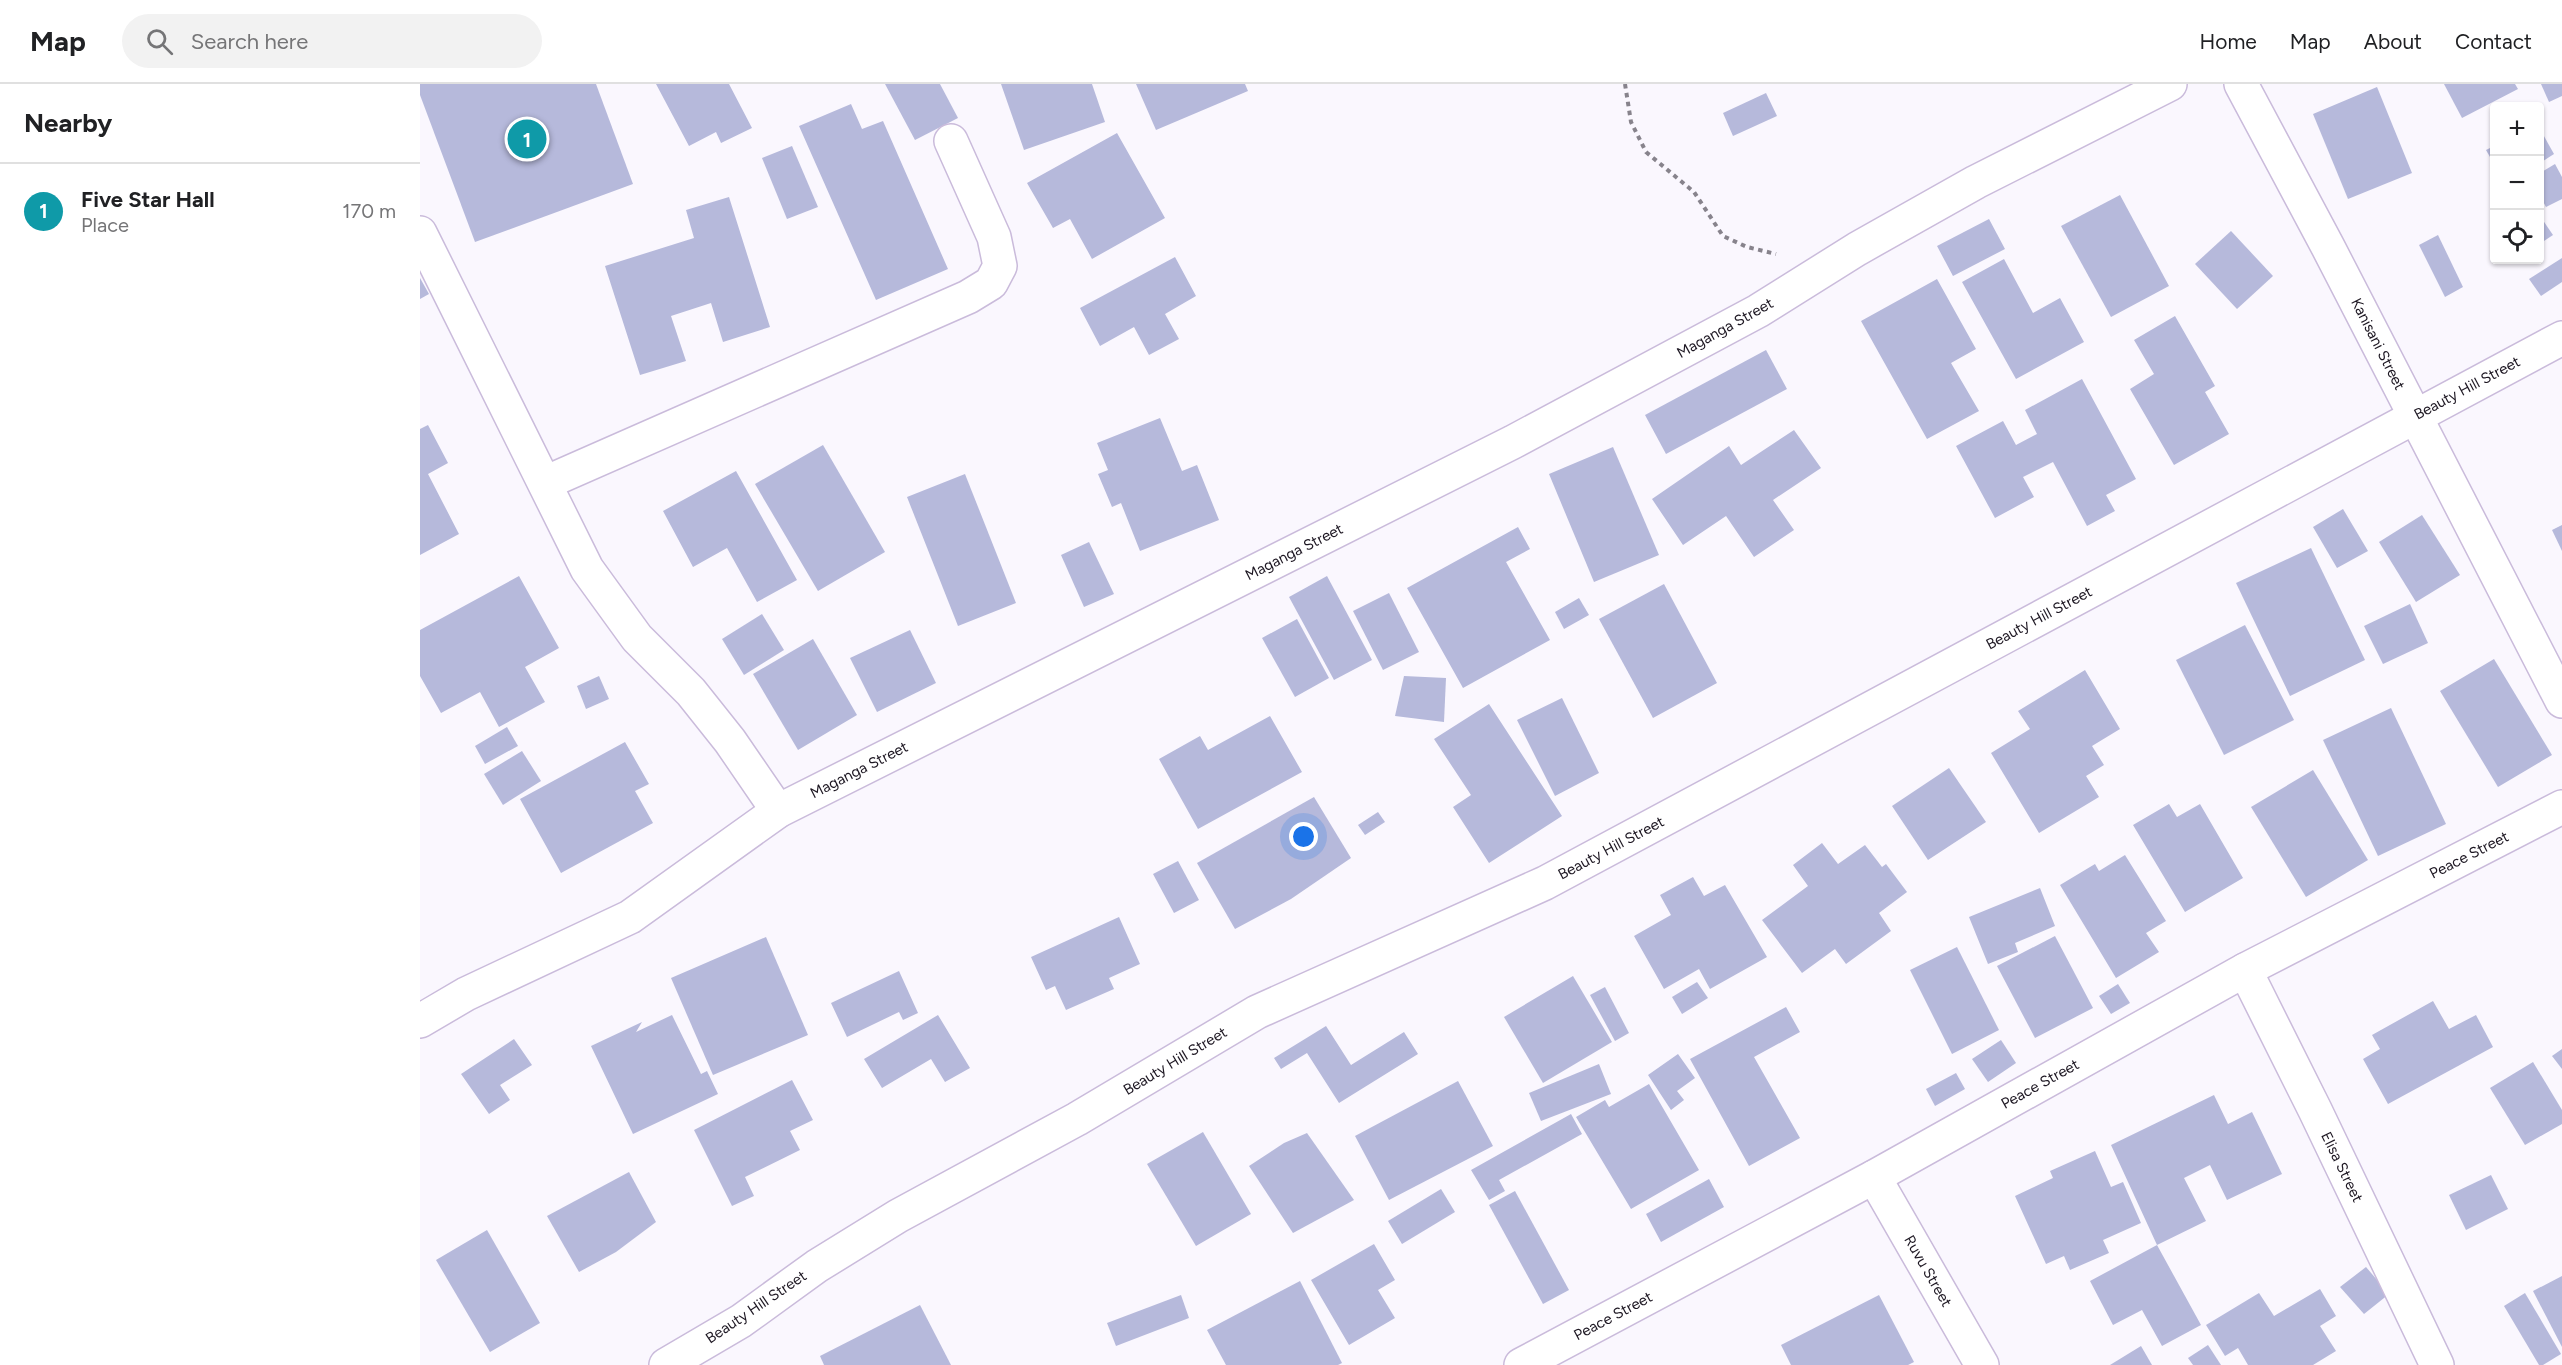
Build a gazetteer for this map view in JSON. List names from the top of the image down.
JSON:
{
  "streets": {
    "street": [
      "Maganga Street",
      "Kanisani Street",
      "Beauty Hill Street",
      "Peace Street",
      "Elisa Street",
      "Ruvu Street"
    ]
  },
  "crossings": [
    ["Kanisani Street", "Beauty Hill Street"],
    ["Peace Street", "Elisa Street"],
    ["Peace Street", "Ruvu Street"]
  ],
  "page": {
    "header": "Map",
    "search": "Search here",
    "nav": [
      "Home",
      "Map",
      "About",
      "Contact"
    ],
    "heading": "Nearby",
    "map_buttons": ["+", "−"],
    "pins": "1",
    "list": [
      {
        "mark": "1",
        "name": "Five Star Hall",
        "note": "Place",
        "value": "170 m"
      }
    ]
  }
}
